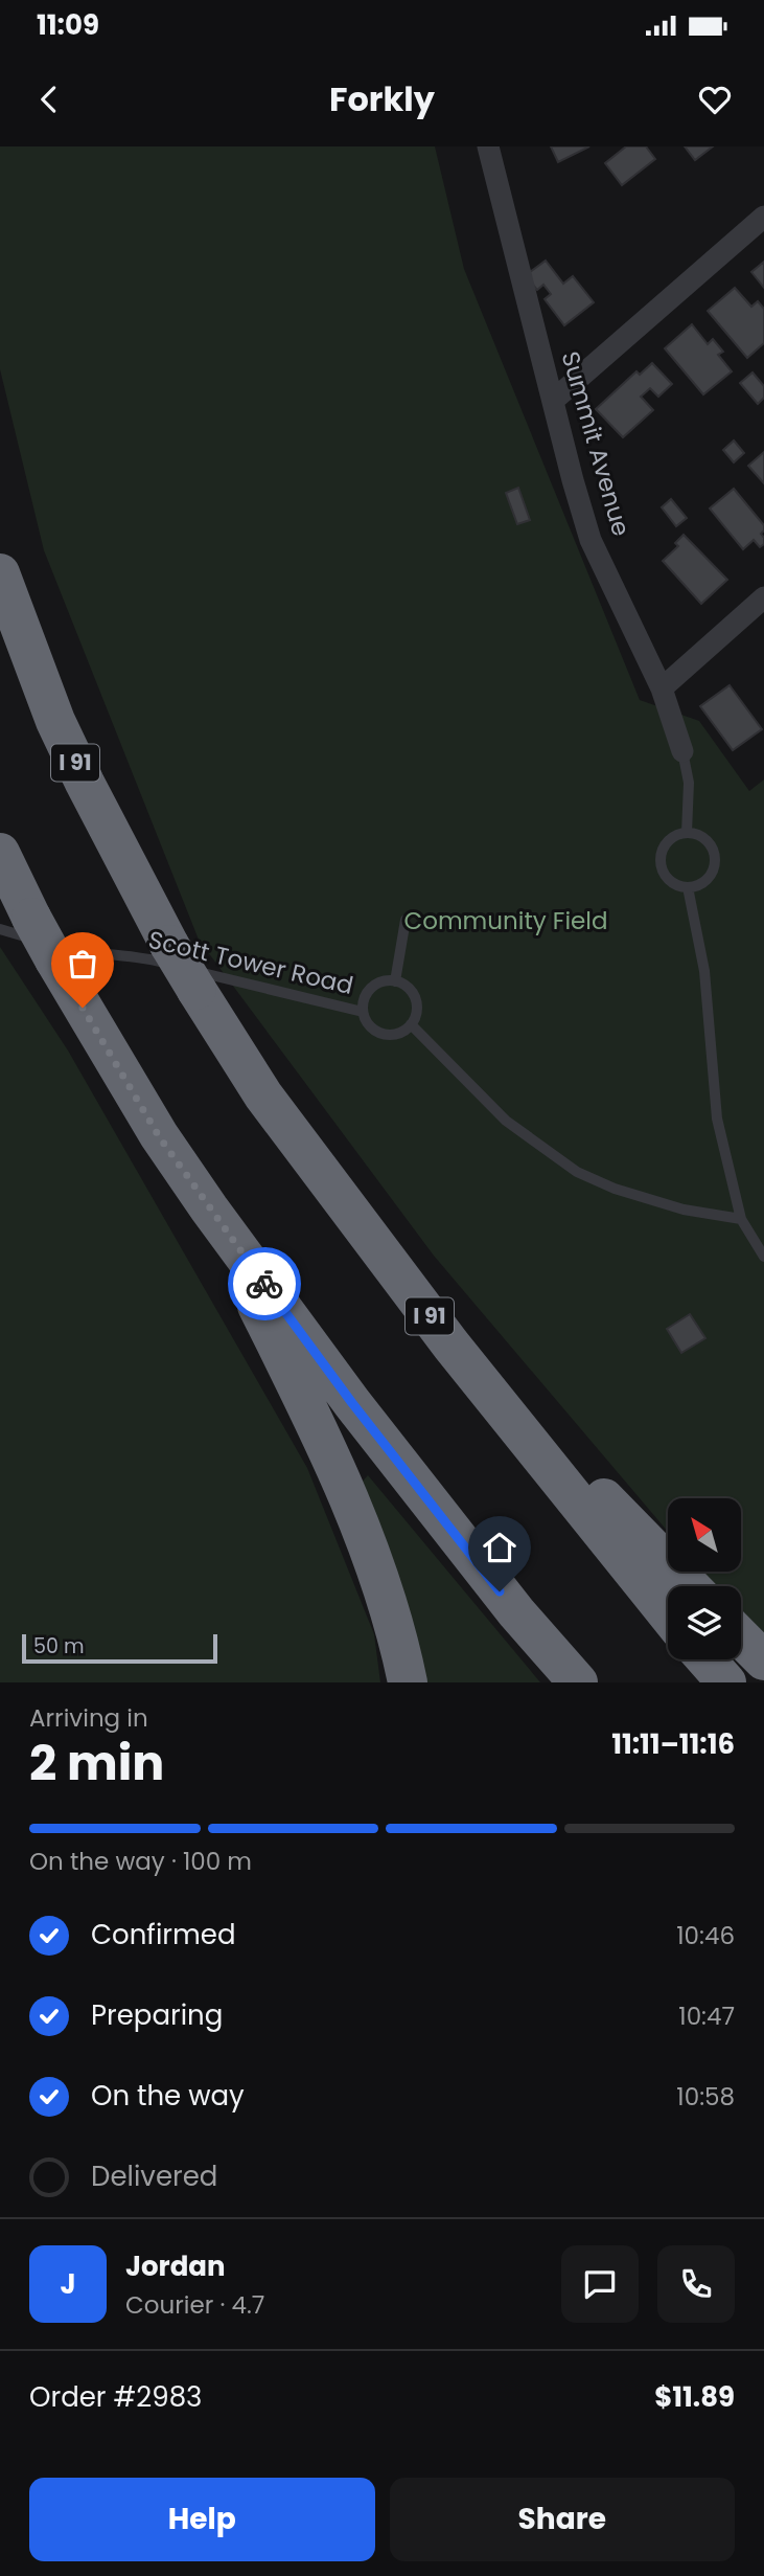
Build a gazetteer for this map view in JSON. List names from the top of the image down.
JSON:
{
  "streets": {
    "highway": ["I 91"],
    "street": ["Summit Avenue"],
    "lane": ["Scott Tower Road"]
  },
  "parks": ["Community Field"],
  "scale_bar": "50 m",
  "north": "top left",
  "page": {
    "status": "11:09",
    "header": "Forkly",
    "scale": "50 m",
    "heading": ["2 min", "Arriving in", "11:11–11:16"],
    "panel": [
      "Jordan",
      "Courier · 4.7",
      "Order #2983",
      "$11.89"
    ],
    "bar": "On the way · 100 m",
    "list": [
      ["Confirmed", "10:46"],
      ["Preparing", "10:47"],
      ["On the way", "10:58"],
      "Delivered"
    ],
    "round": "J",
    "buttons": ["Help", "Share"]
  }
}
